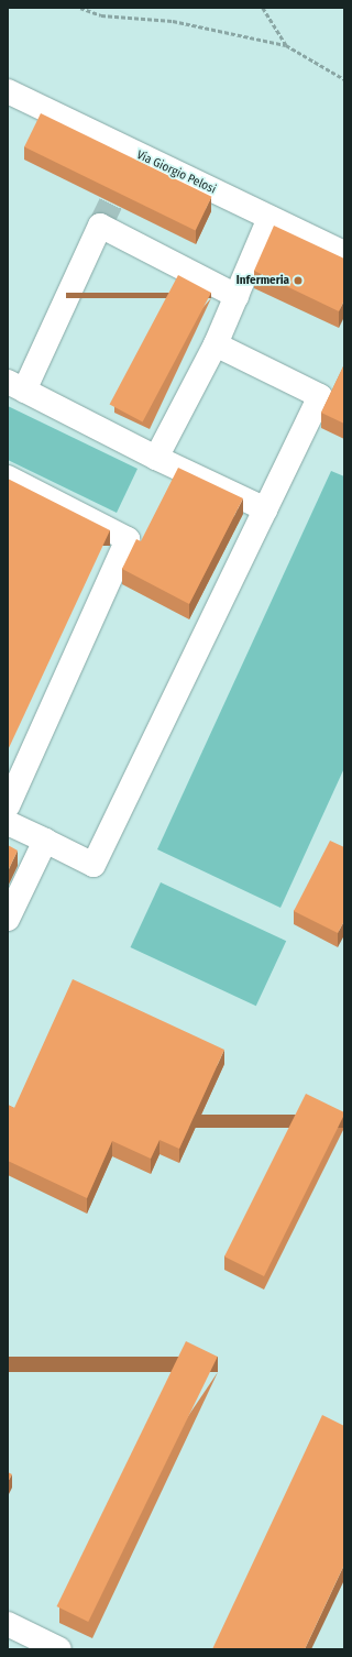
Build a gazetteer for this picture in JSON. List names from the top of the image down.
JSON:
{
  "streets": {
    "lane": ["Via Giorgio Pelosi"]
  },
  "places": ["Infermeria"]
}
